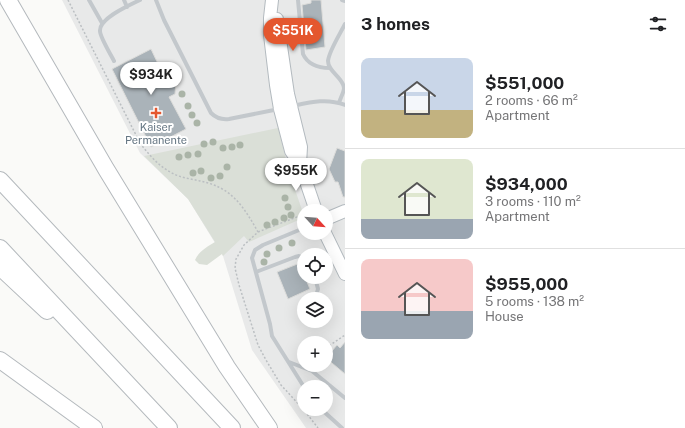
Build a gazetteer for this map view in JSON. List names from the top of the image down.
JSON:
{
  "places": {
    "health": ["Kaiser Permanente"]
  },
  "north": "bottom right",
  "page": {
    "heading": "3 homes",
    "price": ["$551K", "$934K", "$955K"],
    "list": [
      {
        "name": "$551,000",
        "note": "2 rooms · 66 m² · Apartment"
      },
      {
        "name": "$934,000",
        "note": "3 rooms · 110 m² · Apartment"
      },
      {
        "name": "$955,000",
        "note": "5 rooms · 138 m² · House"
      }
    ],
    "map_buttons": ["+", "−"]
  }
}
